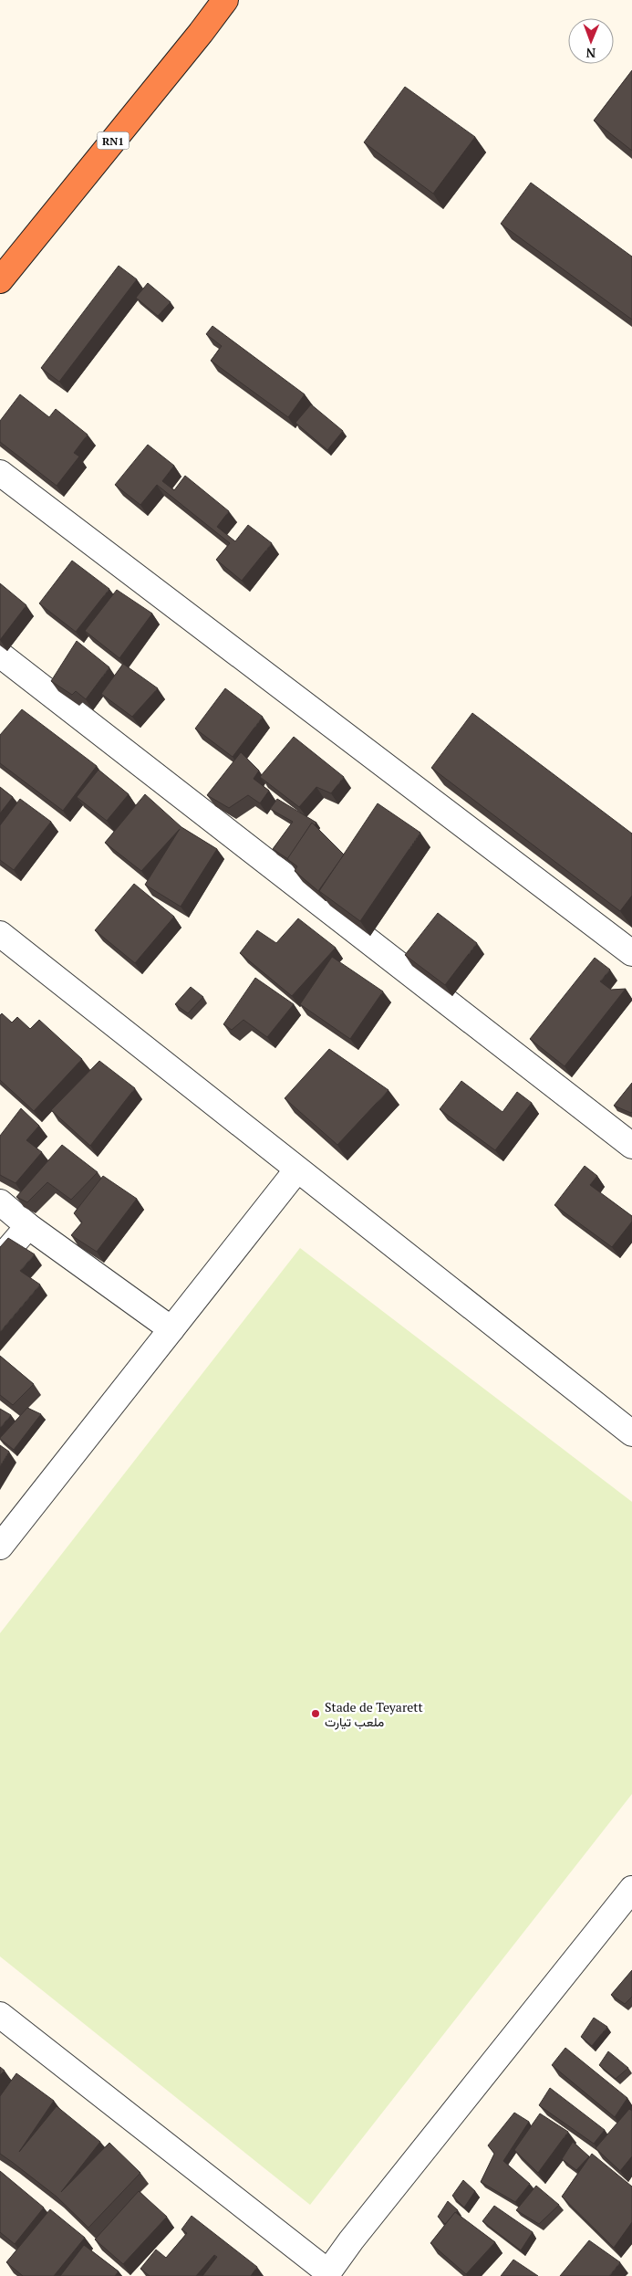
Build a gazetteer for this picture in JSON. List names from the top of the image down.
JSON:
{
  "streets": {
    "highway": ["RN1"]
  },
  "places": ["Stade de Teyarett ملعب تيارت"],
  "north": "bottom"
}
